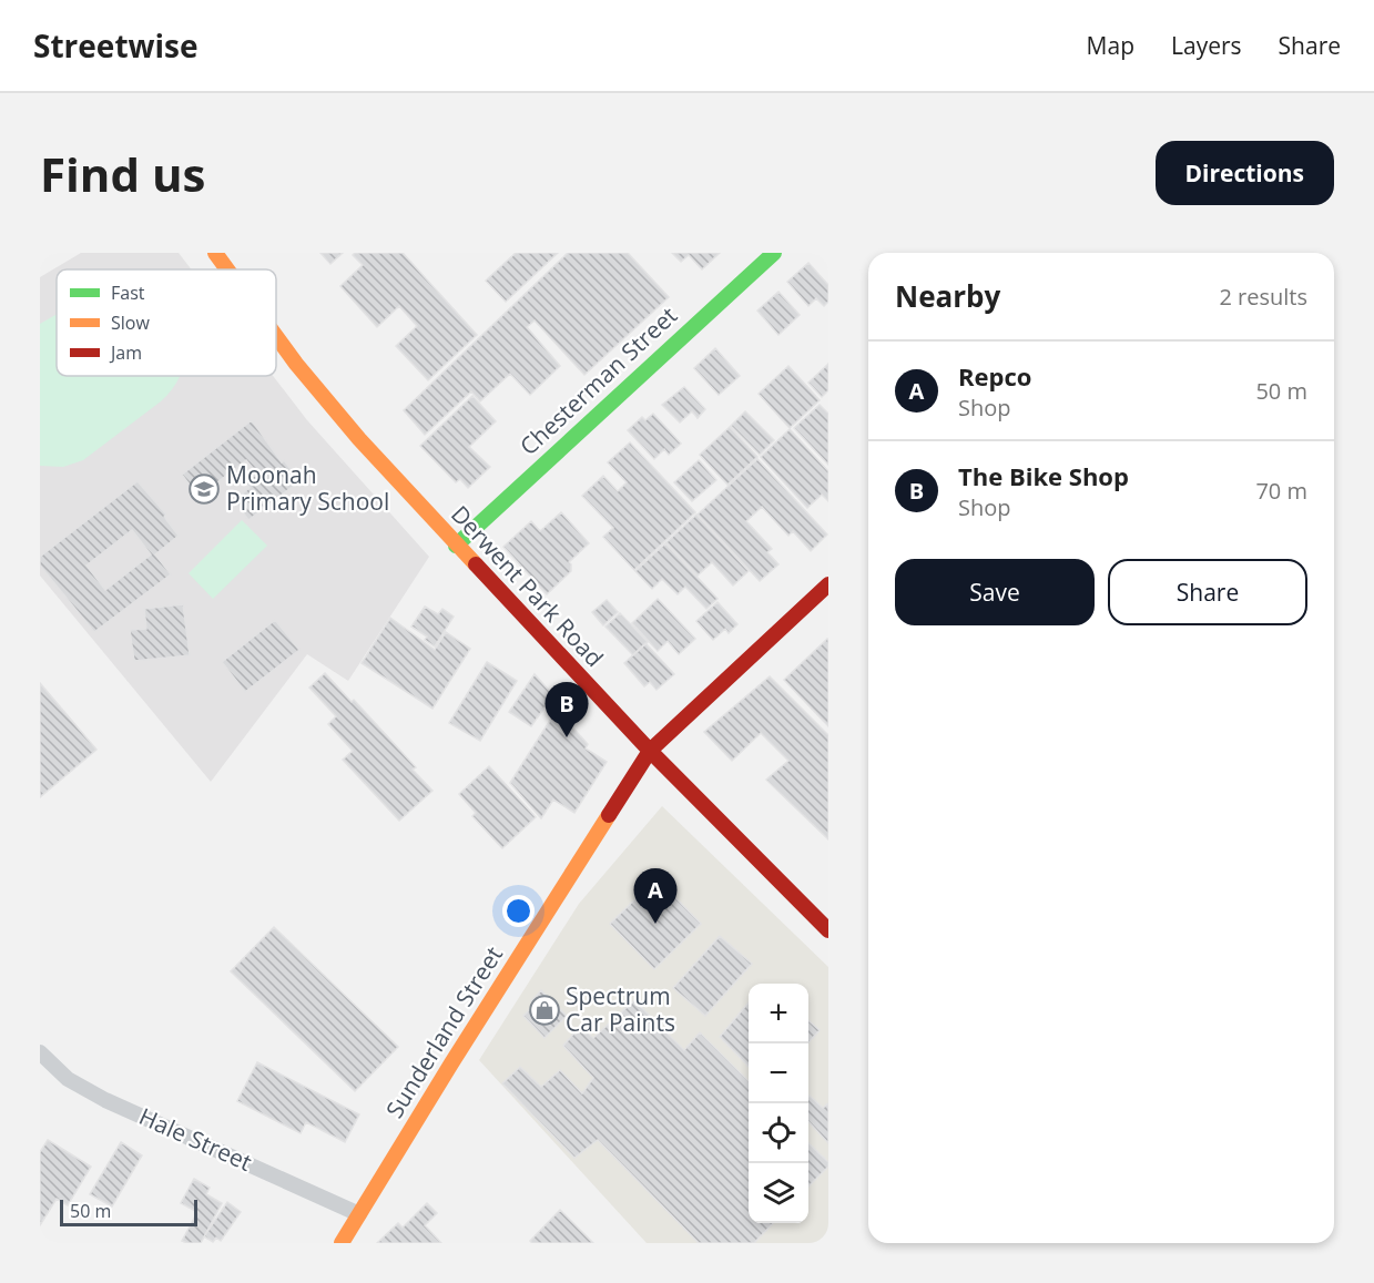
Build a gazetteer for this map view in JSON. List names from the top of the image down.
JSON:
{
  "streets": {
    "street": [
      "Chesterman Street",
      "Derwent Park Road",
      "Sunderland Street",
      "Hale Street"
    ]
  },
  "crossings": [
    ["Chesterman Street", "Derwent Park Road"],
    ["Derwent Park Road", "Sunderland Street"],
    ["Sunderland Street", "Hale Street"]
  ],
  "places": {
    "school or university": ["Moonah Primary School"],
    "shop": ["Spectrum Car Paints"]
  },
  "legend": ["Fast", "Slow", "Jam"],
  "scale_bar": "50 m",
  "page": {
    "header": "Streetwise",
    "nav": ["Map", "Layers", "Share"],
    "buttons": [
      "Directions",
      ["Save", "Share"]
    ],
    "title": "Find us",
    "heading": ["Nearby", "2 results"],
    "list": [
      {
        "mark": "A",
        "name": "Repco",
        "note": "Shop",
        "value": "50 m"
      },
      {
        "mark": "B",
        "name": "The Bike Shop",
        "note": "Shop",
        "value": "70 m"
      }
    ],
    "pins": ["B", "A"],
    "map_buttons": ["+", "−"],
    "scale": "50 m"
  }
}
